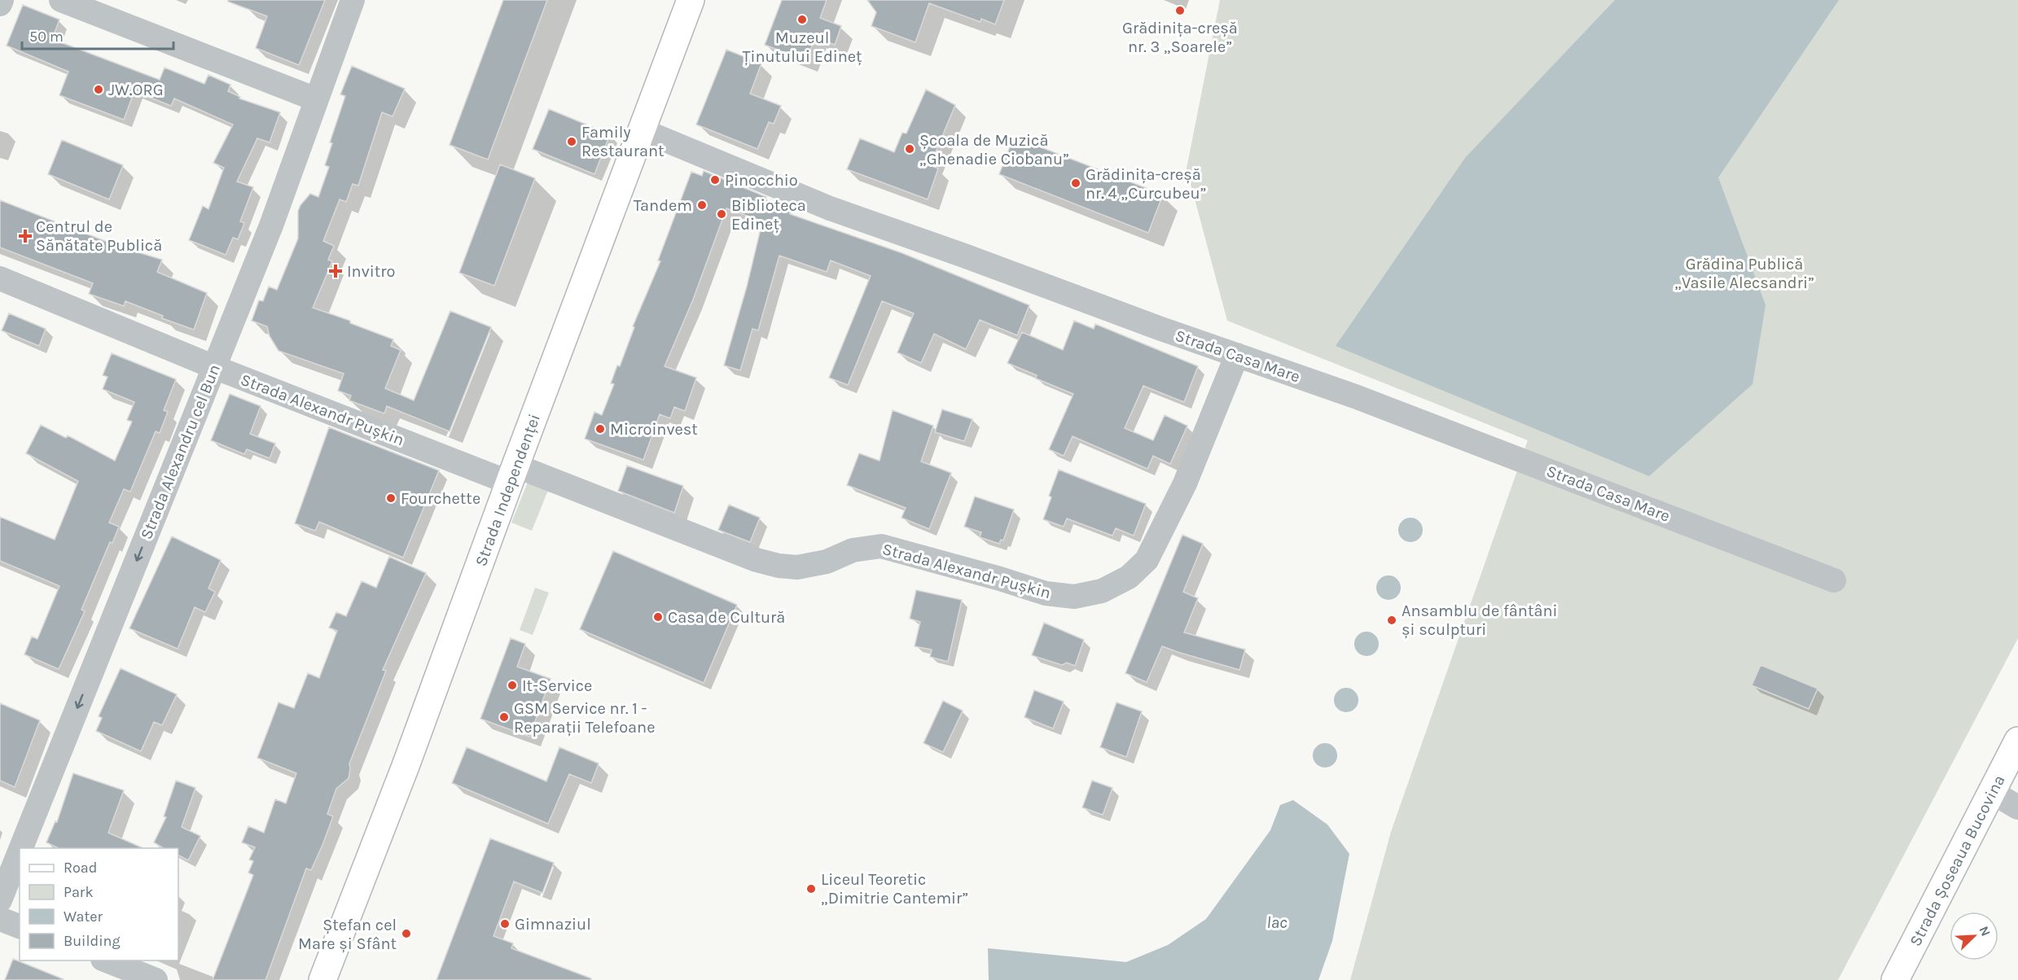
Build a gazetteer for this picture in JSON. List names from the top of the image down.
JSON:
{
  "streets": {
    "main road": ["Strada Independenței", "Strada Șoseaua Bucovina"],
    "street": ["Strada Casa Mare", "Strada Alexandr Pușkin", "Strada Alexandru cel Bun"]
  },
  "crossings": [
    ["Strada Casa Mare", "Strada Alexandr Pușkin"],
    ["Strada Casa Mare", "Strada Independenței"],
    ["Strada Alexandr Pușkin", "Strada Alexandru cel Bun"],
    ["Strada Alexandr Pușkin", "Strada Independenței"]
  ],
  "one_way": ["Strada Alexandru cel Bun"],
  "water": ["lac"],
  "parks": ["Grădina Publică „Vasile Alecsandri”"],
  "places": {
    "other": [
      "Grădinița-creșă nr. 3 „Soarele”",
      "Muzeul Ținutului Edineț",
      "JW.ORG",
      "Family Restaurant",
      "Școala de Muzică „Ghenadie Ciobanu”",
      "Pinocchio",
      "Grădinița-creșă nr. 4 „Curcubeu”",
      "Tandem",
      "Biblioteca Edineț",
      "Microinvest",
      "Fourchette",
      "Casa de Cultură",
      "Ansamblu de fântâni și sculpturi",
      "It-Service",
      "GSM Service nr. 1 - Reparații Telefoane",
      "Liceul Teoretic „Dimitrie Cantemir”",
      "Gimnaziul",
      "Ștefan cel Mare și Sfânt"
    ],
    "health": ["Centrul de Sănătate Publică", "Invitro"]
  },
  "legend": [
    "Road",
    "Park",
    "Water",
    "Building"
  ],
  "scale_bar": "50 m",
  "north": "top right"
}
